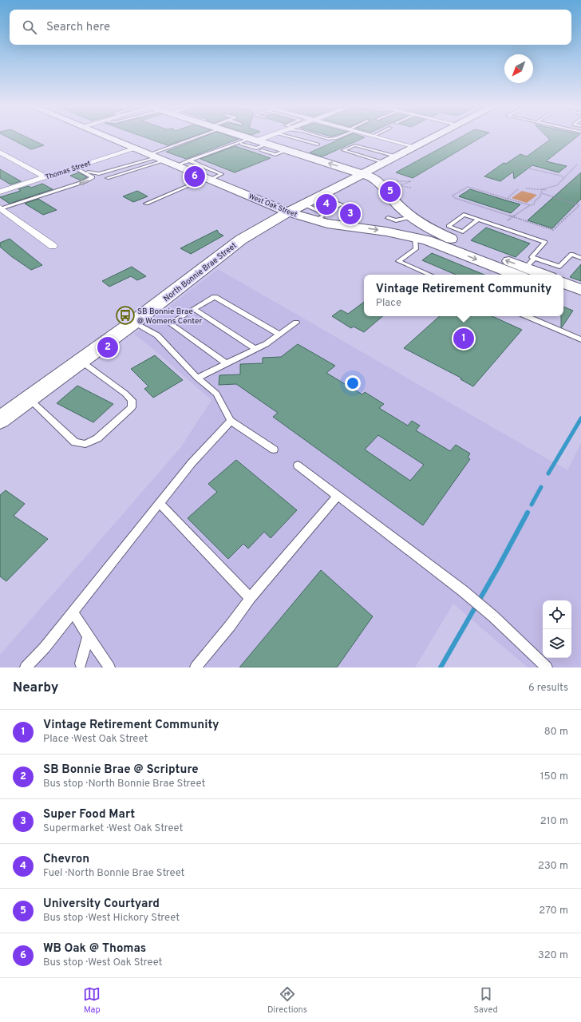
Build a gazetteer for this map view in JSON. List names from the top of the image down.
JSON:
{
  "streets": {
    "main road": ["West Oak Street", "North Bonnie Brae Street"],
    "street": ["Thomas Street"]
  },
  "crossings": [
    ["Thomas Street", "West Oak Street"],
    ["West Oak Street", "North Bonnie Brae Street"]
  ],
  "places": {
    "bus stop": ["SB Bonnie Brae @ Womens Center"]
  },
  "north": "bottom left",
  "page": {
    "search": "Search here",
    "pins": [
      "6",
      "5",
      "4",
      "3",
      "1",
      "2"
    ],
    "popup": ["Vintage Retirement Community", "Place"],
    "heading": ["Nearby", "6 results"],
    "list": [
      {
        "mark": "1",
        "name": "Vintage Retirement Community",
        "note": "Place · West Oak Street",
        "value": "80 m"
      },
      {
        "mark": "2",
        "name": "SB Bonnie Brae @ Scripture",
        "note": "Bus stop · North Bonnie Brae Street",
        "value": "150 m"
      },
      {
        "mark": "3",
        "name": "Super Food Mart",
        "note": "Supermarket · West Oak Street",
        "value": "210 m"
      },
      {
        "mark": "4",
        "name": "Chevron",
        "note": "Fuel · North Bonnie Brae Street",
        "value": "230 m"
      },
      {
        "mark": "5",
        "name": "University Courtyard",
        "note": "Bus stop · West Hickory Street",
        "value": "270 m"
      },
      {
        "mark": "6",
        "name": "WB Oak @ Thomas",
        "note": "Bus stop · West Oak Street",
        "value": "320 m"
      }
    ],
    "nav": ["Map", "Directions", "Saved"]
  }
}
